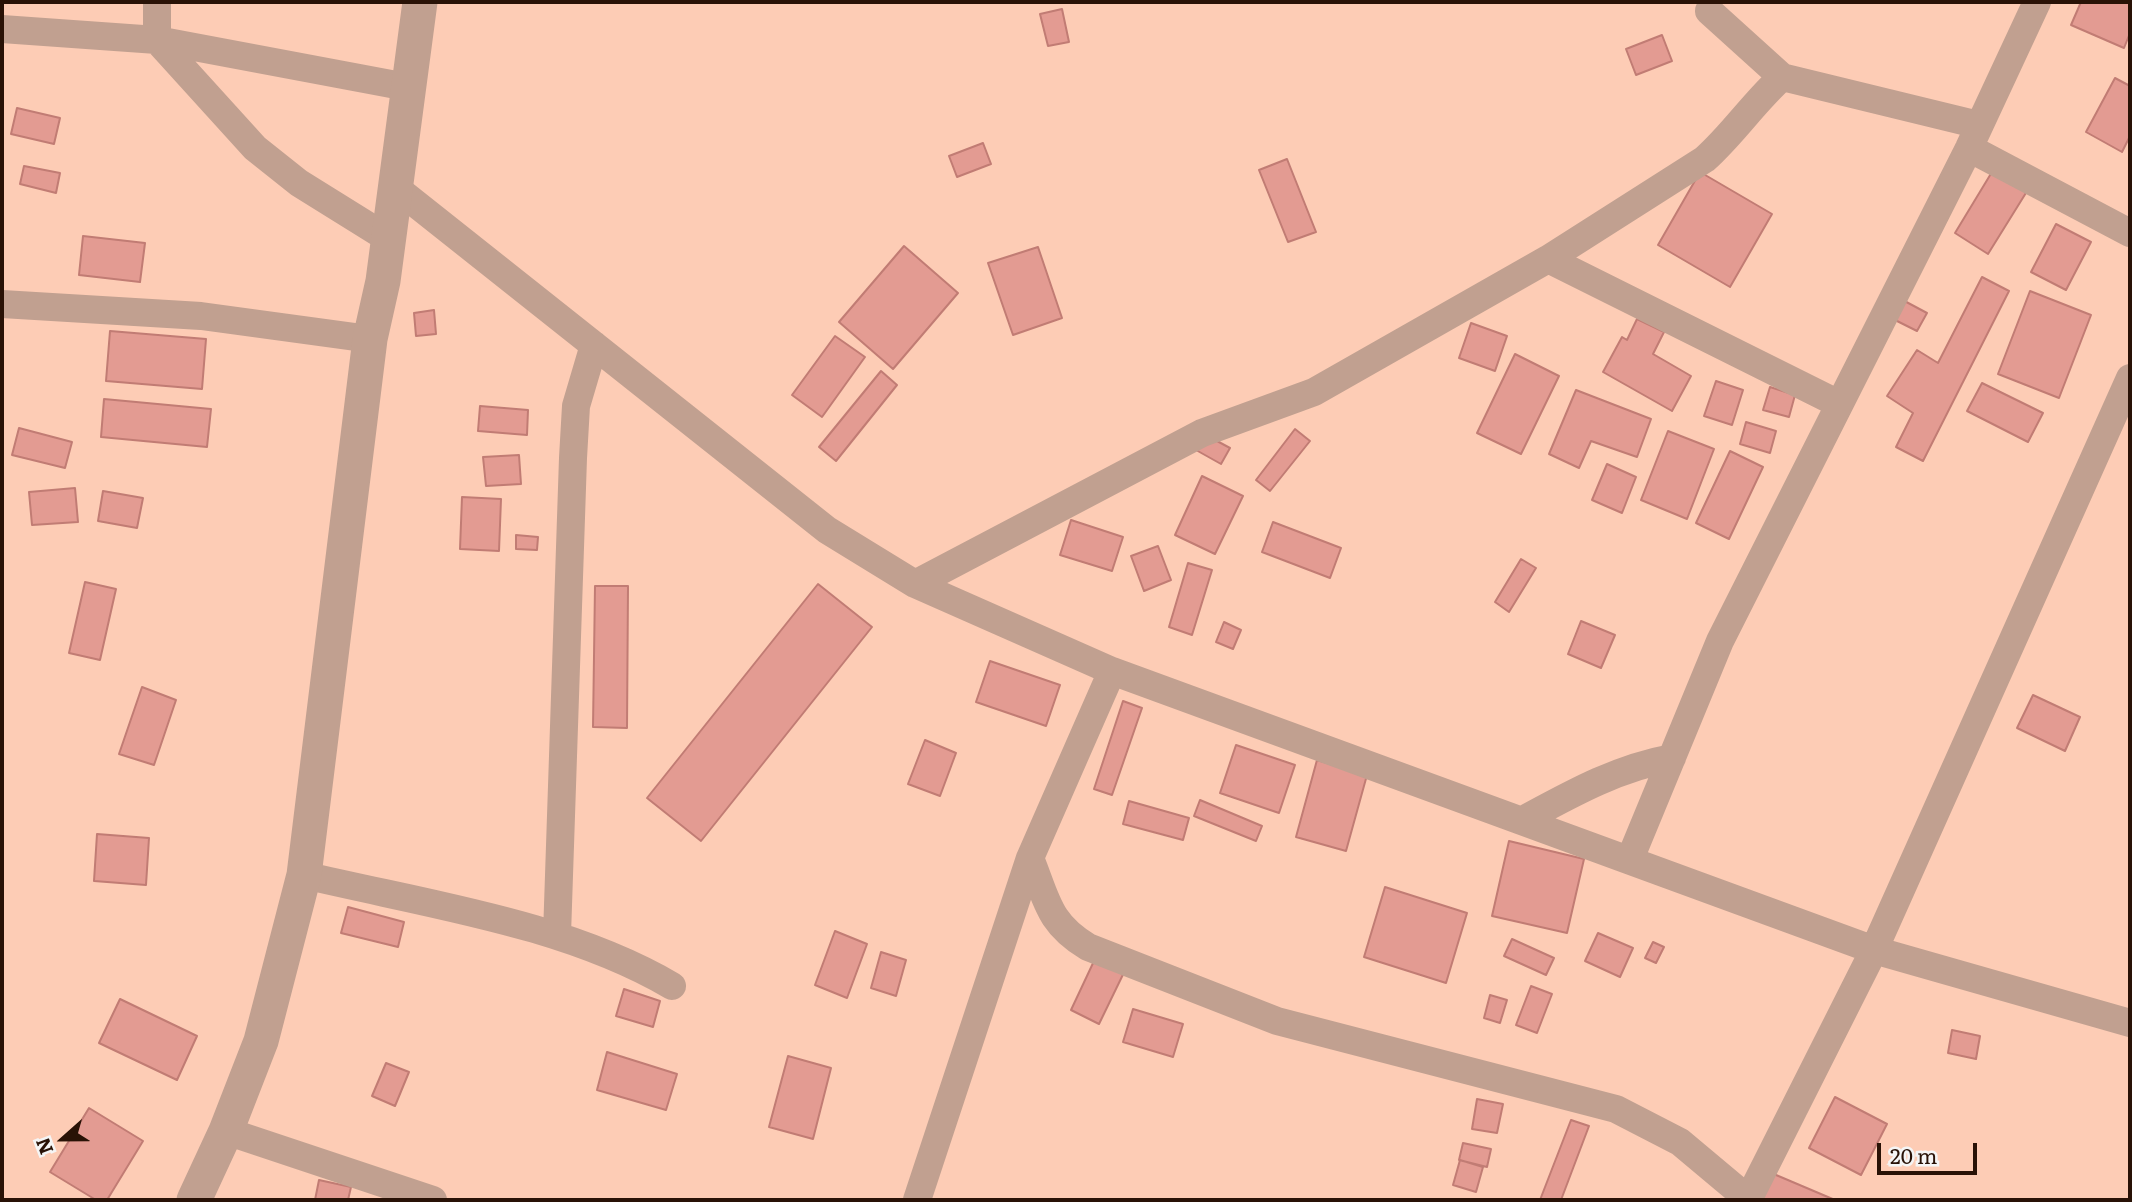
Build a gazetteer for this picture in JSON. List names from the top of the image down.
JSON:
{
  "scale_bar": "20 m",
  "north": "left"
}
